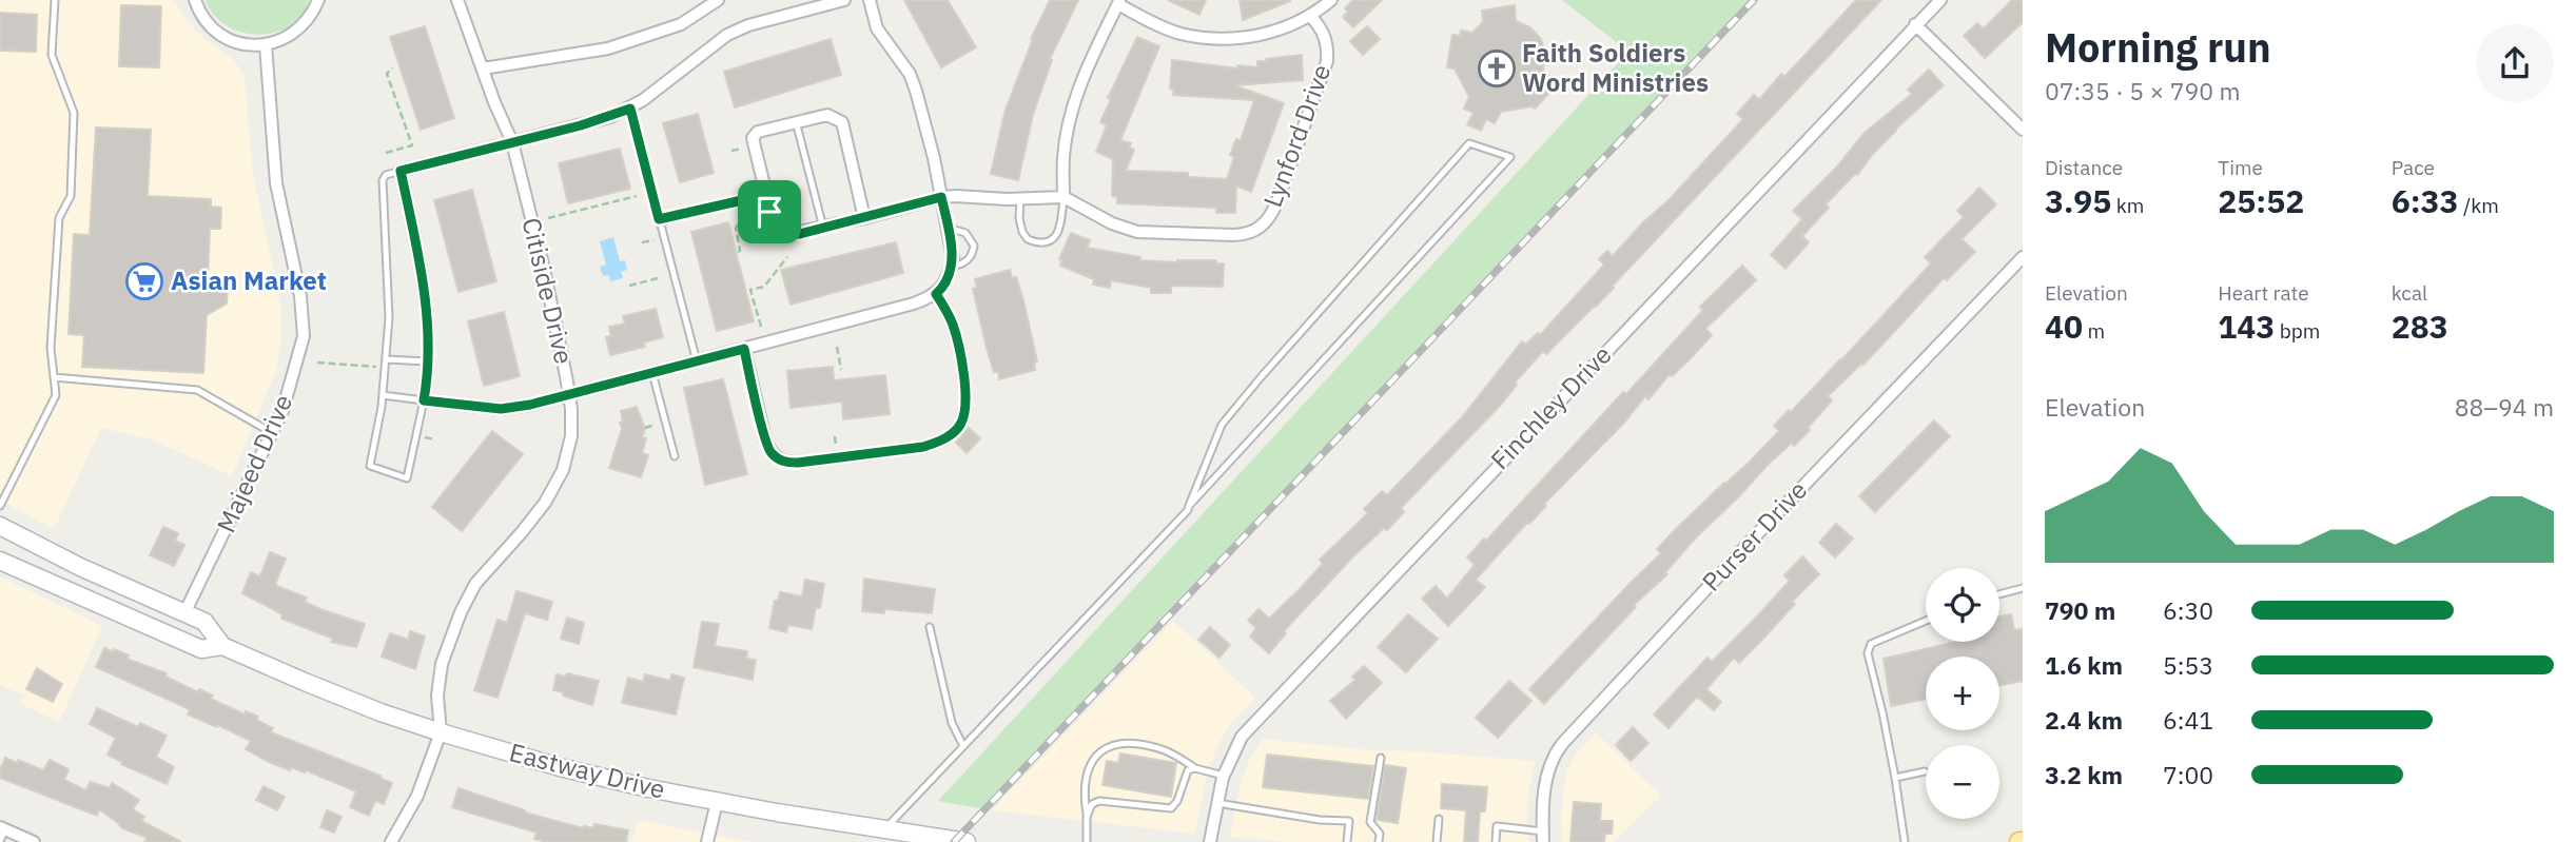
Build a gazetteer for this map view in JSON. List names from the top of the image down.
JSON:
{
  "streets": {
    "main road": ["Eastway Drive"],
    "street": [
      "Lynford Drive",
      "Citiside Drive",
      "Finchley Drive",
      "Majeed Drive",
      "Purser Drive"
    ]
  },
  "crossings": [
    ["Citiside Drive", "Eastway Drive"],
    ["Majeed Drive", "Eastway Drive"]
  ],
  "places": {
    "church": ["Faith Soldiers Word Ministries"],
    "supermarket": ["Asian Market"]
  },
  "page": {
    "heading": ["Morning run", "07:35 · 5 × 790 m"],
    "stats": [
      ["Distance", "3.95 km"],
      ["Time", "25:52"],
      ["Pace", "6:33 /km"],
      ["Elevation", "40 m"],
      ["Heart rate", "143 bpm"],
      ["kcal", "283"]
    ],
    "chart": ["Elevation", "88–94 m"],
    "map_buttons": ["+", "−"],
    "list": [
      {
        "name": "790 m",
        "note": "6:30"
      },
      {
        "name": "1.6 km",
        "note": "5:53"
      },
      {
        "name": "2.4 km",
        "note": "6:41"
      },
      {
        "name": "3.2 km",
        "note": "7:00"
      }
    ]
  }
}
